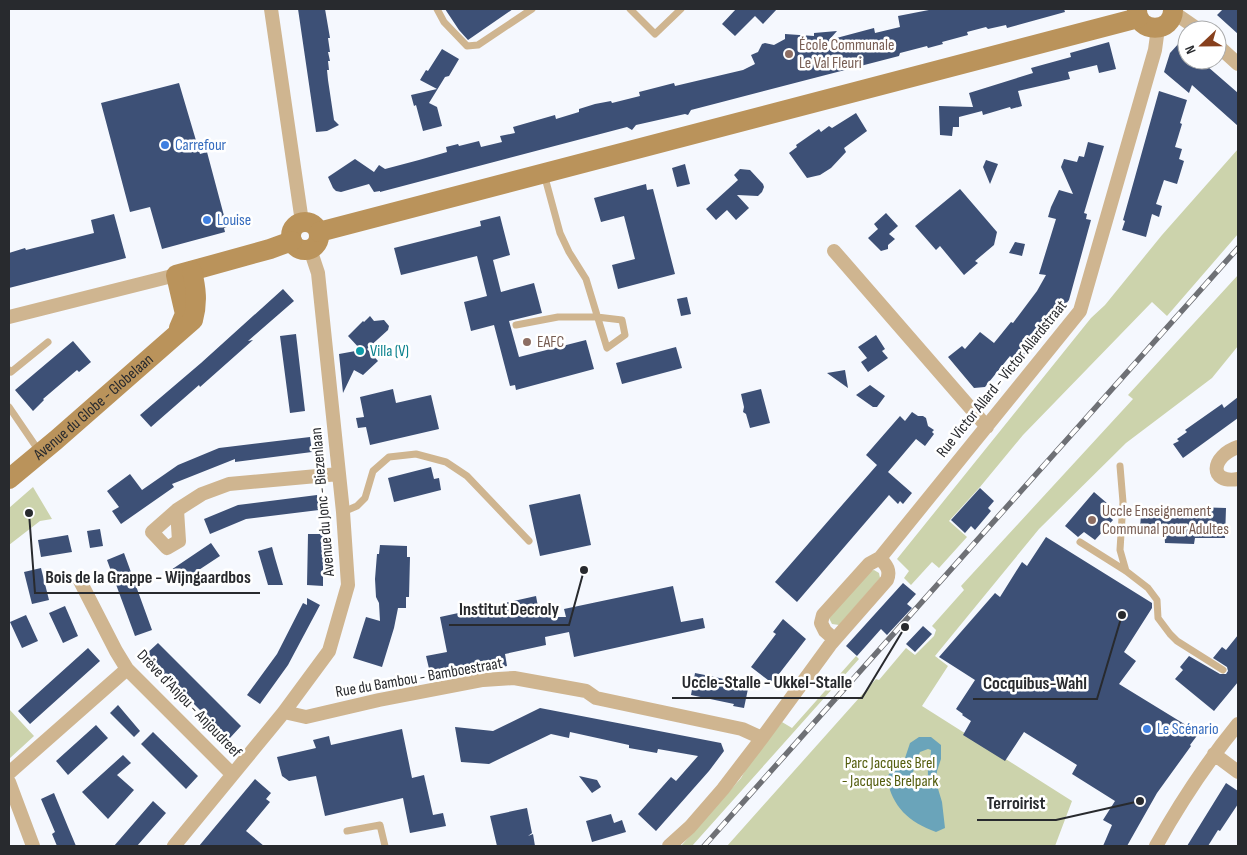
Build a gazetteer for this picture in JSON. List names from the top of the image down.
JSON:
{
  "streets": {
    "street": [
      "Rue Victor Allard - Victor Allardstraat",
      "Avenue du Globe - Globelaan",
      "Avenue du Jonc - Biezenlaan",
      "Rue du Bambou - Bamboestraat",
      "Drève d'Anjou - Anjoudreef"
    ]
  },
  "crossings": [
    ["Avenue du Jonc - Biezenlaan", "Rue du Bambou - Bamboestraat"],
    ["Avenue du Jonc - Biezenlaan", "Drève d'Anjou - Anjoudreef"]
  ],
  "parks": ["Parc Jacques Brel - Jacques Brelpark"],
  "places": [
    "École Communale Le Val Fleuri",
    "Carrefour",
    "Louise",
    "EAFC",
    "Villa (V)",
    "Bois de la Grappe - Wijngaardbos",
    "Uccle Enseignement Communal pour Adultes",
    "Institut Decroly",
    "Cocquibus-Wahl",
    "Uccle-Stalle - Ukkel-Stalle",
    "Le Scénario",
    "Terroirist"
  ],
  "north": "left"
}
